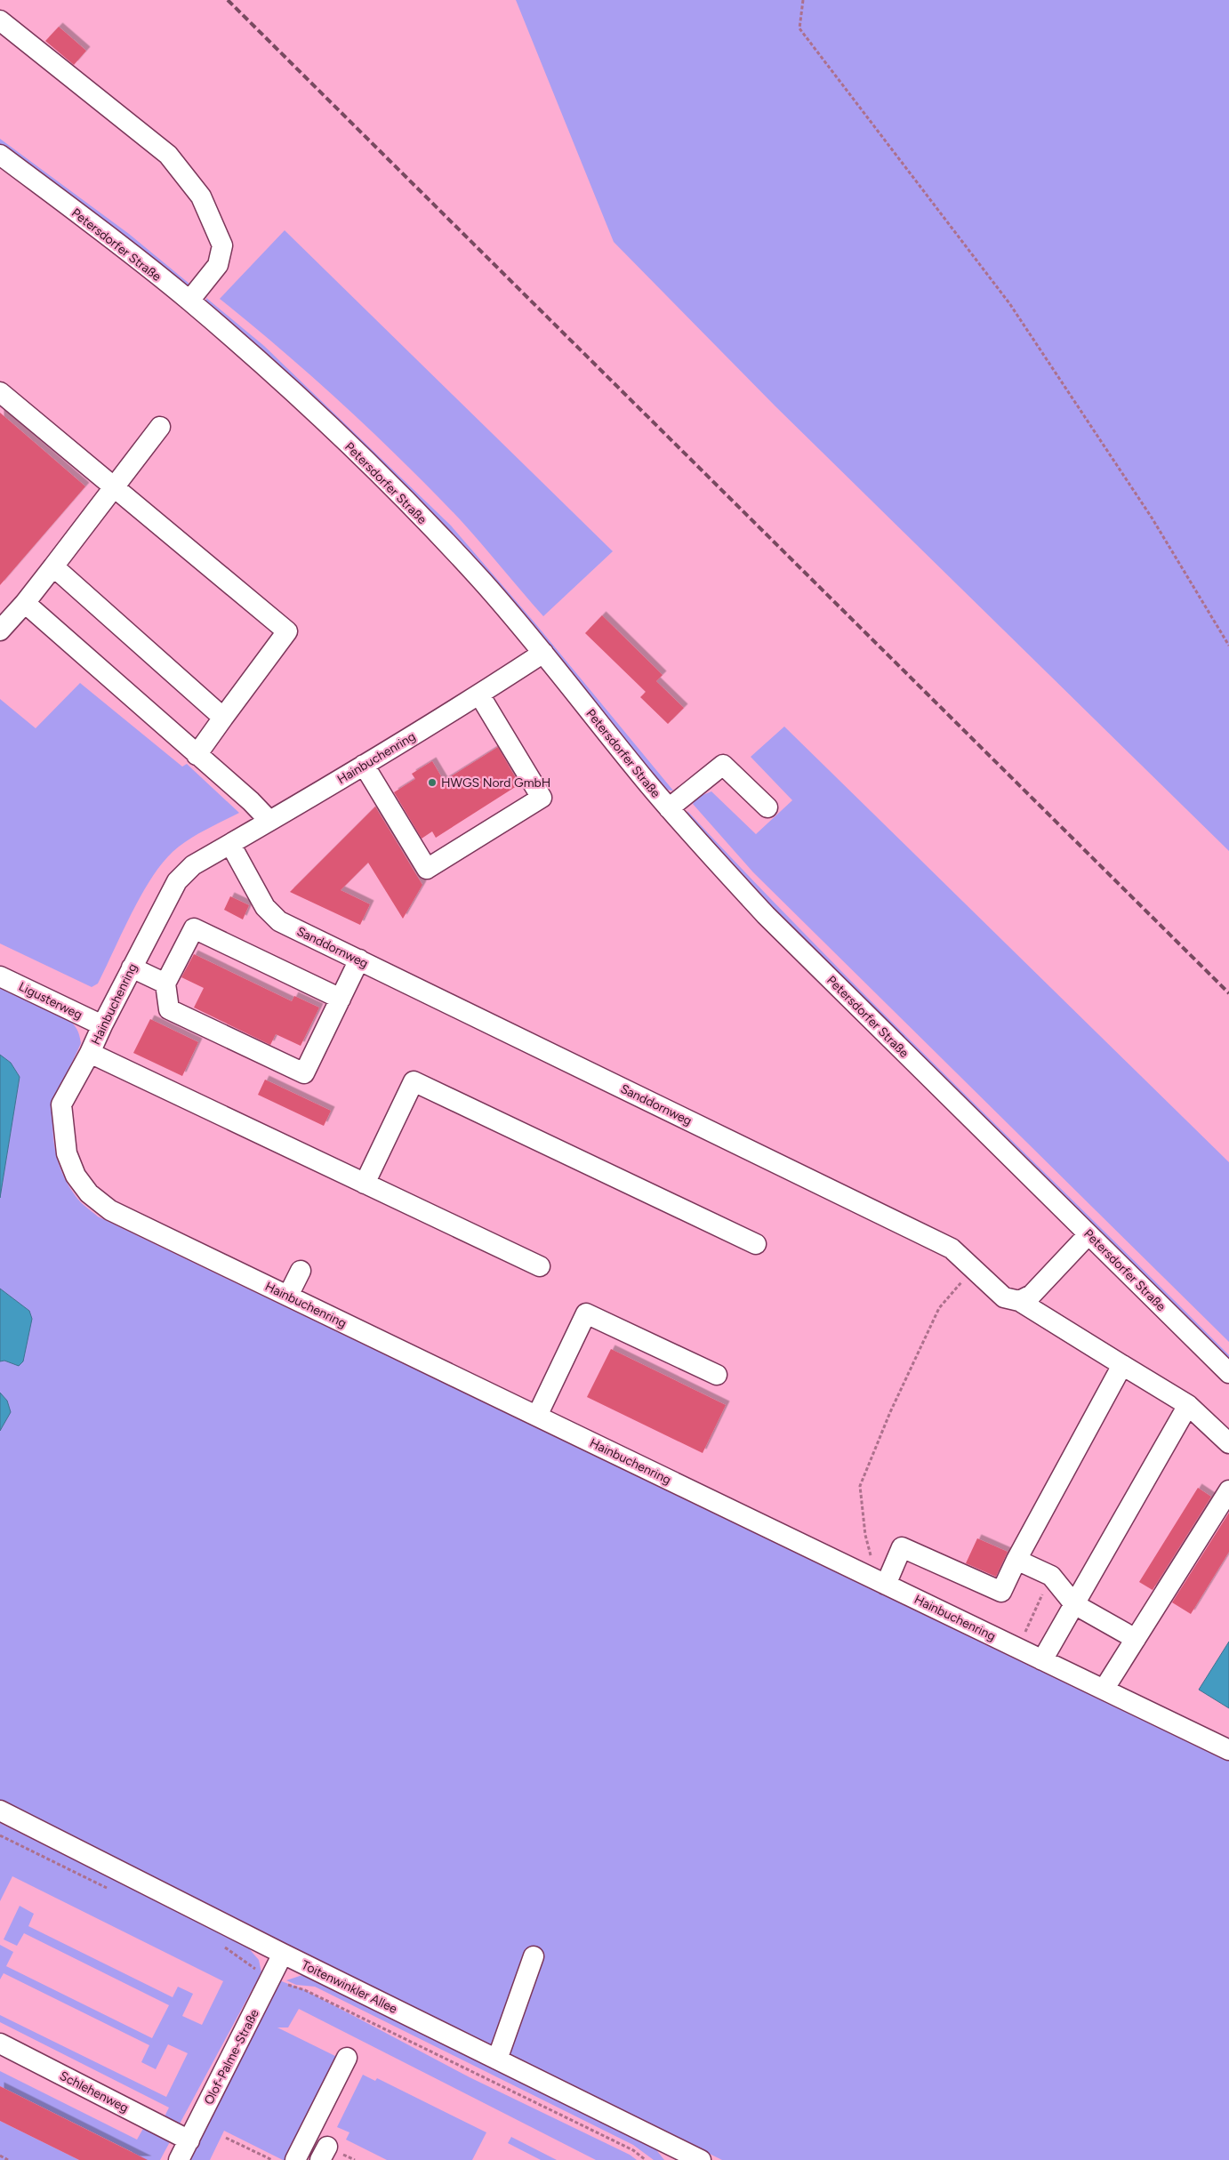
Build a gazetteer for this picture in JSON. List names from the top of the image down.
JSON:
{
  "streets": {
    "street": [
      "Petersdorfer Straße",
      "Hainbuchenring",
      "Sanddornweg",
      "Ligusterweg",
      "Toitenwinkler Allee",
      "Olof-Palme-Straße",
      "Schlehenweg"
    ]
  },
  "crossings": [
    ["Petersdorfer Straße", "Hainbuchenring"],
    ["Hainbuchenring", "Sanddornweg"],
    ["Hainbuchenring", "Ligusterweg"],
    ["Toitenwinkler Allee", "Olof-Palme-Straße"],
    ["Olof-Palme-Straße", "Schlehenweg"]
  ],
  "places": ["HWGS Nord GmbH"]
}
